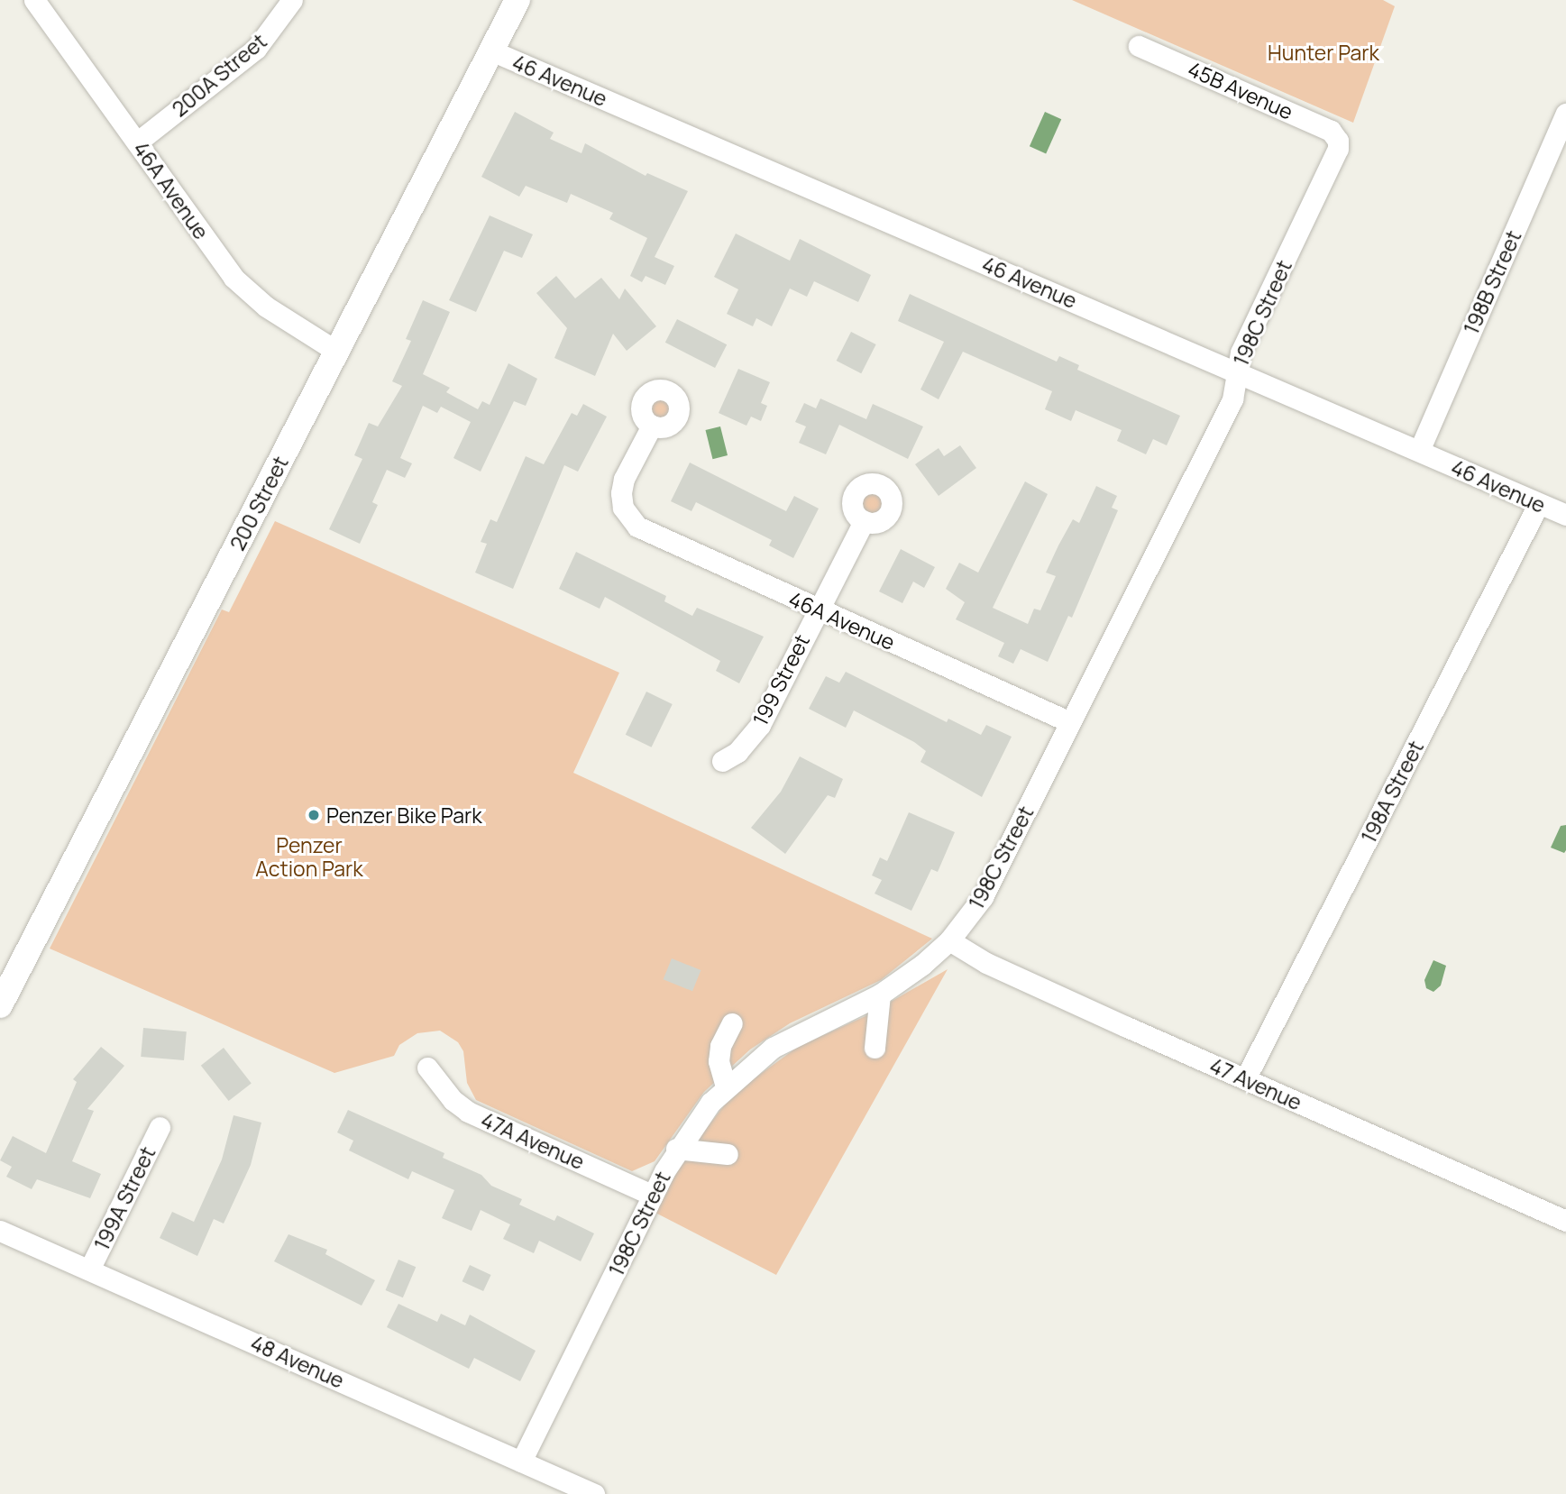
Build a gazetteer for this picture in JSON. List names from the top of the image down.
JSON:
{
  "streets": {
    "main road": ["200 Street"],
    "street": [
      "200A Street",
      "46 Avenue",
      "45B Avenue",
      "46A Avenue",
      "198B Street",
      "198C Street",
      "199 Street",
      "198A Street",
      "47 Avenue",
      "47A Avenue",
      "199A Street",
      "48 Avenue"
    ]
  },
  "crossings": [
    ["200A Street", "46A Avenue"],
    ["46 Avenue", "198B Street"],
    ["46 Avenue", "198C Street"],
    ["46 Avenue", "200 Street"],
    ["46 Avenue", "198A Street"],
    ["45B Avenue", "198C Street"],
    ["46A Avenue", "198C Street"],
    ["46A Avenue", "200 Street"],
    ["46A Avenue", "199 Street"],
    ["198C Street", "47 Avenue"],
    ["198C Street", "47A Avenue"],
    ["198C Street", "48 Avenue"],
    ["198A Street", "47 Avenue"],
    ["199A Street", "48 Avenue"]
  ],
  "parks": ["Hunter Park", "Penzer Action Park"],
  "places": ["Penzer Bike Park"]
}
